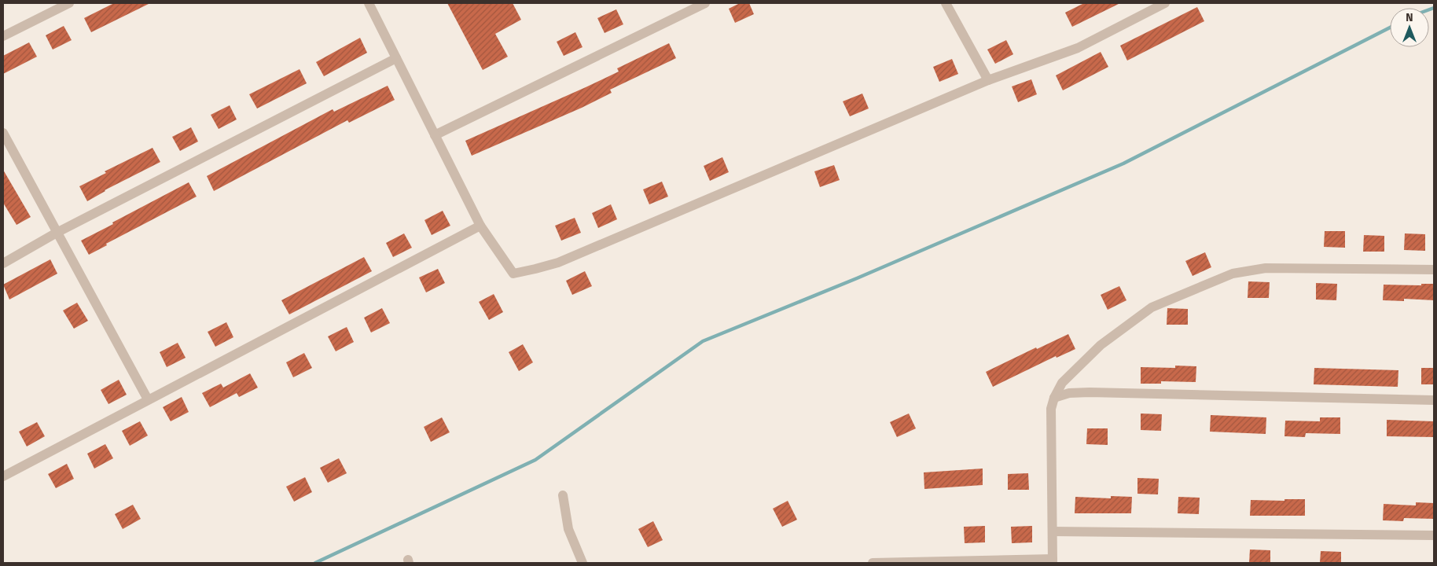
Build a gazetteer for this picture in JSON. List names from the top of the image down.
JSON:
{
  "north": "top"
}
